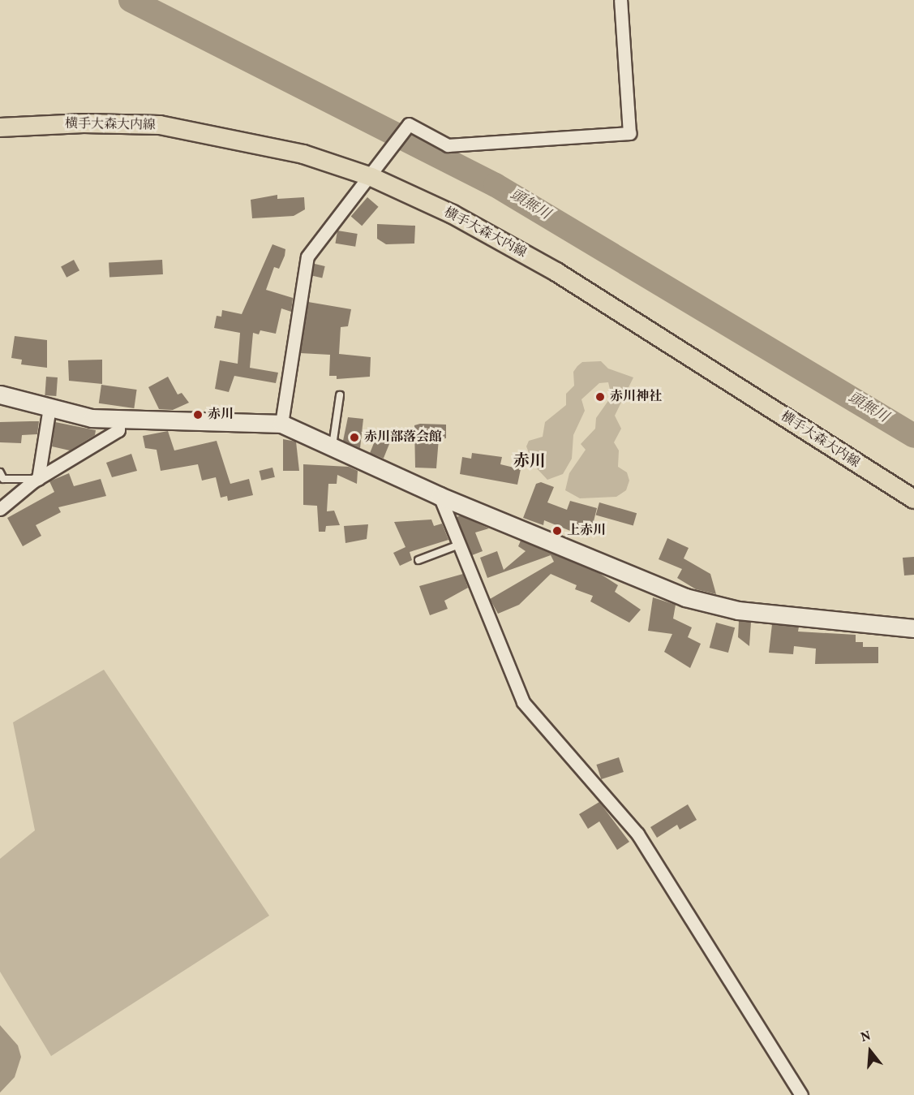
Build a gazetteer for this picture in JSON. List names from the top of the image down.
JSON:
{
  "streets": {
    "main road": ["横手大森大内線"]
  },
  "districts": ["赤川"],
  "water": ["頭無川"],
  "places": [
    "赤川神社",
    "赤川",
    "赤川部落会館",
    "上赤川"
  ],
  "north": "top"
}
